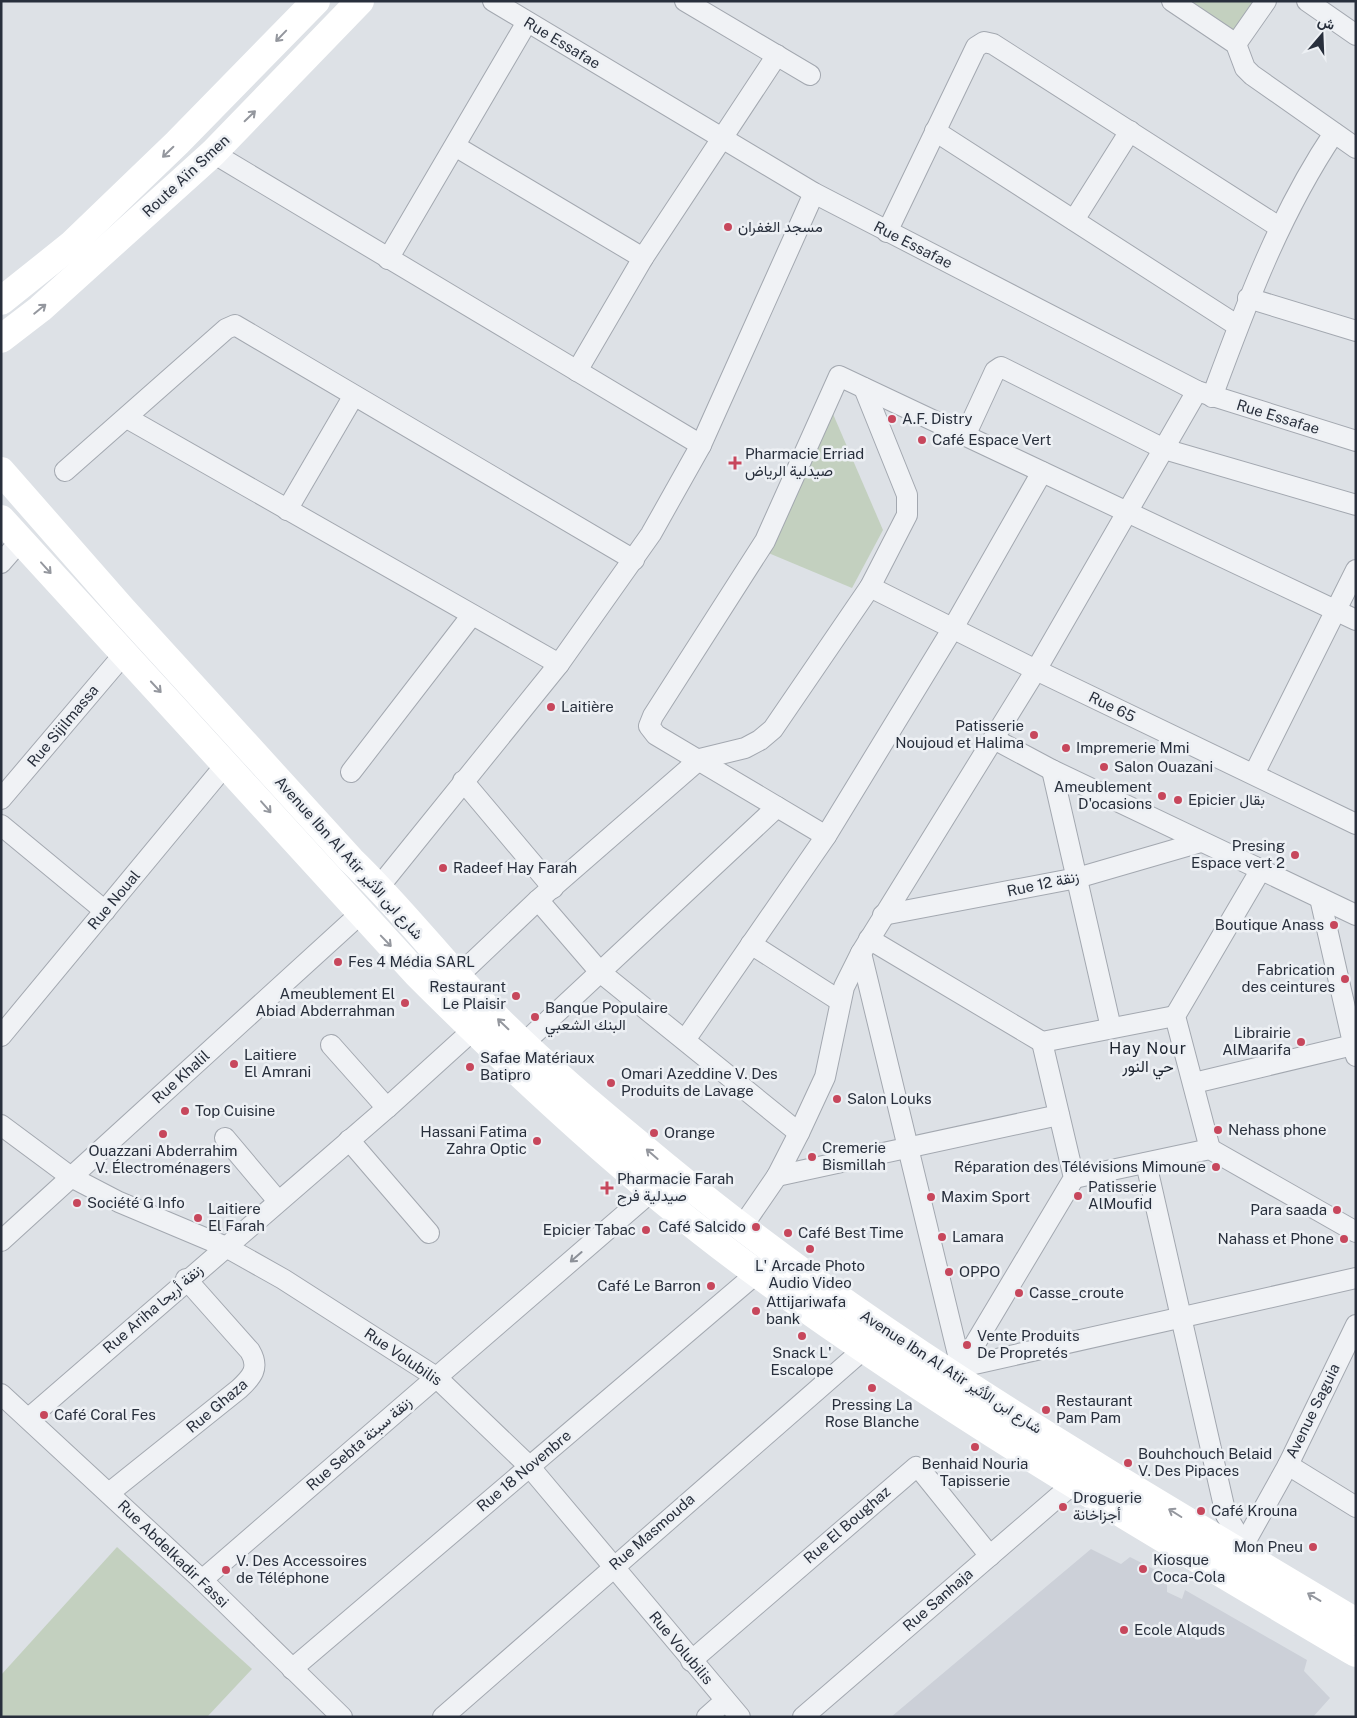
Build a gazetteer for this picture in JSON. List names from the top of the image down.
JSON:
{
  "streets": {
    "street": [
      "Rue Essafae",
      "Route Aïn Smen",
      "Rue 65",
      "Rue Sijilmassa",
      "Avenue Ibn Al Atir شارع ابن الأثير",
      "Rue 12 زنقة",
      "Rue Noual",
      "Rue Khalil",
      "Rue Ariha زنقة أريحا",
      "Rue Volubilis",
      "Rue Ghaza",
      "Avenue Saguia",
      "Rue Sebta زنقة سبتة",
      "Rue 18 Novenbre",
      "Rue El Boughaz",
      "Rue Masmouda",
      "Rue Abdelkadir Fassi",
      "Rue Sanhaja"
    ]
  },
  "crossings": [
    ["Rue Sijilmassa", "Avenue Ibn Al Atir شارع ابن الأثير"],
    ["Avenue Ibn Al Atir شارع ابن الأثير", "Rue Noual"],
    ["Avenue Ibn Al Atir شارع ابن الأثير", "Rue Khalil"],
    ["Avenue Ibn Al Atir شارع ابن الأثير", "Rue Ariha زنقة أريحا"],
    ["Avenue Ibn Al Atir شارع ابن الأثير", "Avenue Saguia"],
    ["Avenue Ibn Al Atir شارع ابن الأثير", "Rue Sebta زنقة سبتة"],
    ["Avenue Ibn Al Atir شارع ابن الأثير", "Rue 18 Novenbre"],
    ["Avenue Ibn Al Atir شارع ابن الأثير", "Rue Masmouda"],
    ["Avenue Ibn Al Atir شارع ابن الأثير", "Rue Sanhaja"],
    ["Rue Khalil", "Rue Volubilis"],
    ["Rue Ariha زنقة أريحا", "Rue Volubilis"],
    ["Rue Ariha زنقة أريحا", "Rue Ghaza"],
    ["Rue Ariha زنقة أريحا", "Rue Abdelkadir Fassi"],
    ["Rue Volubilis", "Rue Sebta زنقة سبتة"],
    ["Rue Volubilis", "Rue 18 Novenbre"],
    ["Rue Volubilis", "Rue El Boughaz"],
    ["Rue Volubilis", "Rue Masmouda"],
    ["Rue Ghaza", "Rue Abdelkadir Fassi"],
    ["Rue Sebta زنقة سبتة", "Rue Abdelkadir Fassi"],
    ["Rue 18 Novenbre", "Rue Abdelkadir Fassi"],
    ["Rue El Boughaz", "Rue Sanhaja"]
  ],
  "one_way": ["Rue Sebta زنقة سبتة"],
  "districts": ["Hay Nour حي النور"],
  "places": {
    "other": [
      "مسجد الغفران",
      "A.F. Distry",
      "Café Espace Vert",
      "Laitière",
      "Patisserie Noujoud et Halima",
      "Impremerie Mmi",
      "Salon Ouazani",
      "Ameublement D'ocasions",
      "Epicier بقال",
      "Presing Espace vert 2",
      "Radeef Hay Farah",
      "Boutique Anass",
      "Fes 4 Média SARL",
      "Fabrication des ceintures",
      "Restaurant Le Plaisir",
      "Ameublement El Abiad Abderrahman",
      "Banque Populaire البنك الشعبي",
      "Librairie AlMaarifa",
      "Laitiere El Amrani",
      "Safae Matériaux Batipro",
      "Omari Azeddine V. Des Produits de Lavage",
      "Salon Louks",
      "Top Cuisine",
      "Nehass phone",
      "Orange",
      "Ouazzani Abderrahim V. Électroménagers",
      "Hassani Fatima Zahra Optic",
      "Cremerie Bismillah",
      "Réparation des Télévisions Mimoune",
      "Patisserie AlMoufid",
      "Maxim Sport",
      "Société G Info",
      "Para saada",
      "Laitiere El Farah",
      "Café Salcido",
      "Epicier Tabac",
      "Café Best Time",
      "Lamara",
      "Nahass et Phone",
      "L' Arcade Photo Audio Video",
      "OPPO",
      "Café Le Barron",
      "Casse_croute",
      "Attijariwafa bank",
      "Snack L' Escalope",
      "Vente Produits De Propretés",
      "Pressing La Rose Blanche",
      "Restaurant Pam Pam",
      "Café Coral Fes",
      "Benhaid Nouria Tapisserie",
      "Bouhchouch Belaid V. Des Pipaces",
      "Droguerie أجزاخانة",
      "Café Krouna",
      "Mon Pneu",
      "Kiosque Coca-Cola",
      "V. Des Accessoires de Téléphone",
      "Ecole Alquds"
    ],
    "health": ["Pharmacie Erriad صيدلية الرياض", "Pharmacie Farah صيدلية فرح"]
  },
  "north": "top"
}
